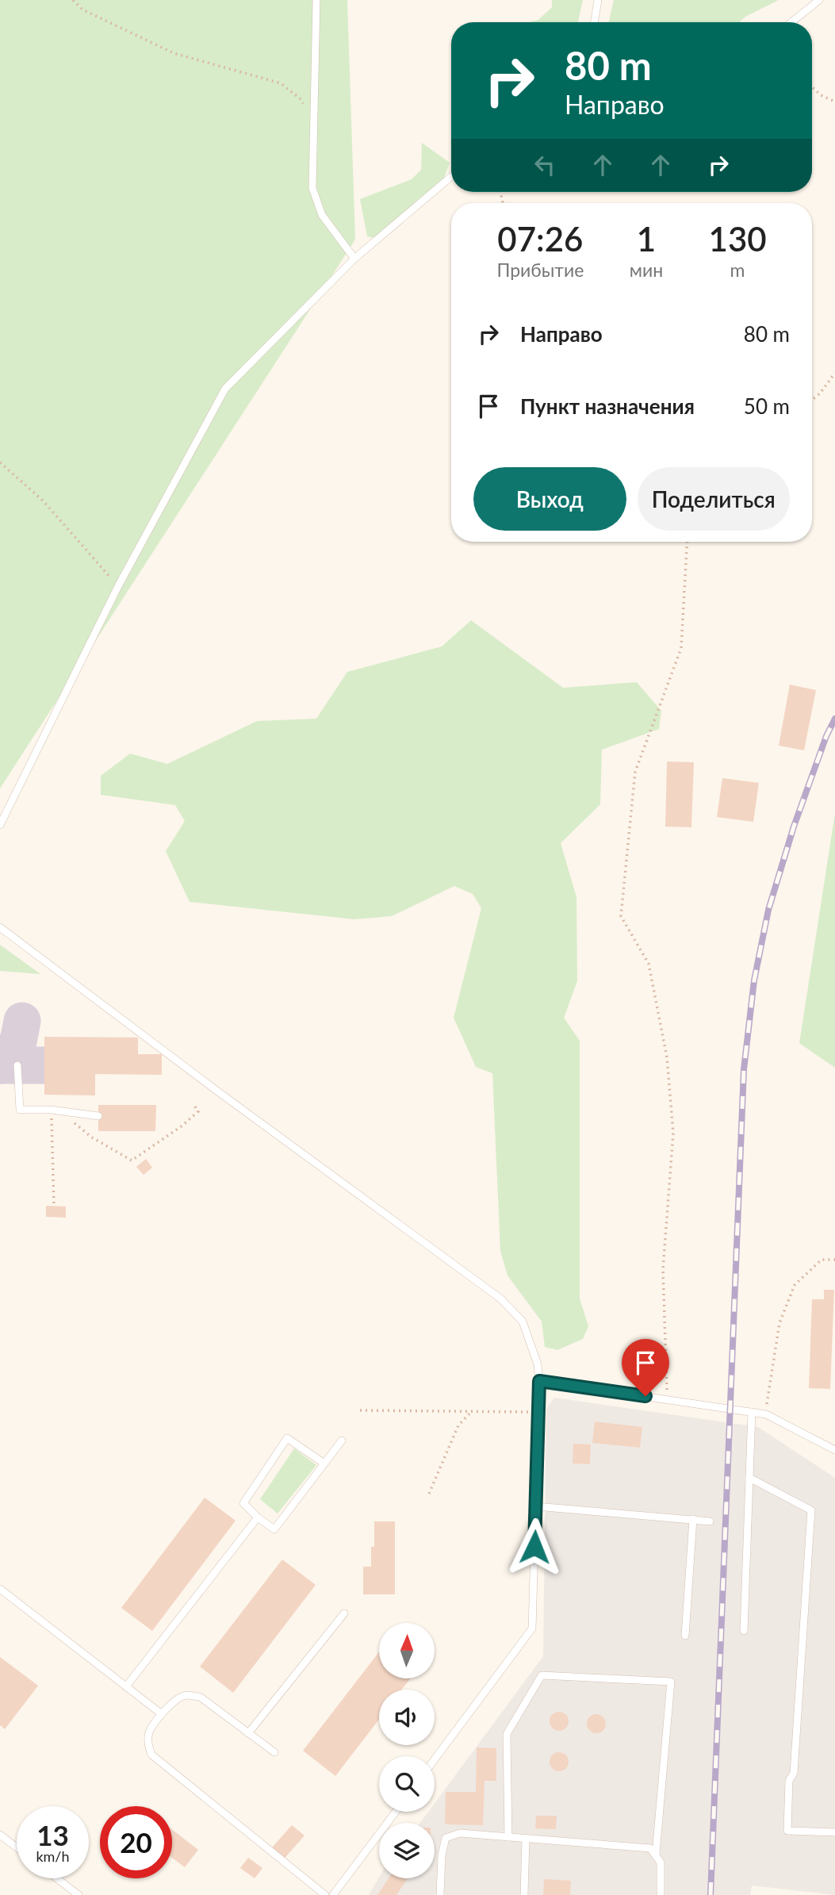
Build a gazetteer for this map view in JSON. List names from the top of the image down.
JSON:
{
  "north": "top",
  "page": {
    "turn": ["80 m", "Направо"],
    "eta": [
      "07:26",
      "Прибытие",
      "1",
      "мин",
      "130",
      "m"
    ],
    "list": [
      {
        "name": "Направо",
        "value": "80 m"
      },
      {
        "name": "Пункт назначения",
        "value": "50 m"
      }
    ],
    "buttons": ["Выход", "Поделиться"],
    "speed": "13 km/h",
    "limit": "20"
  }
}
